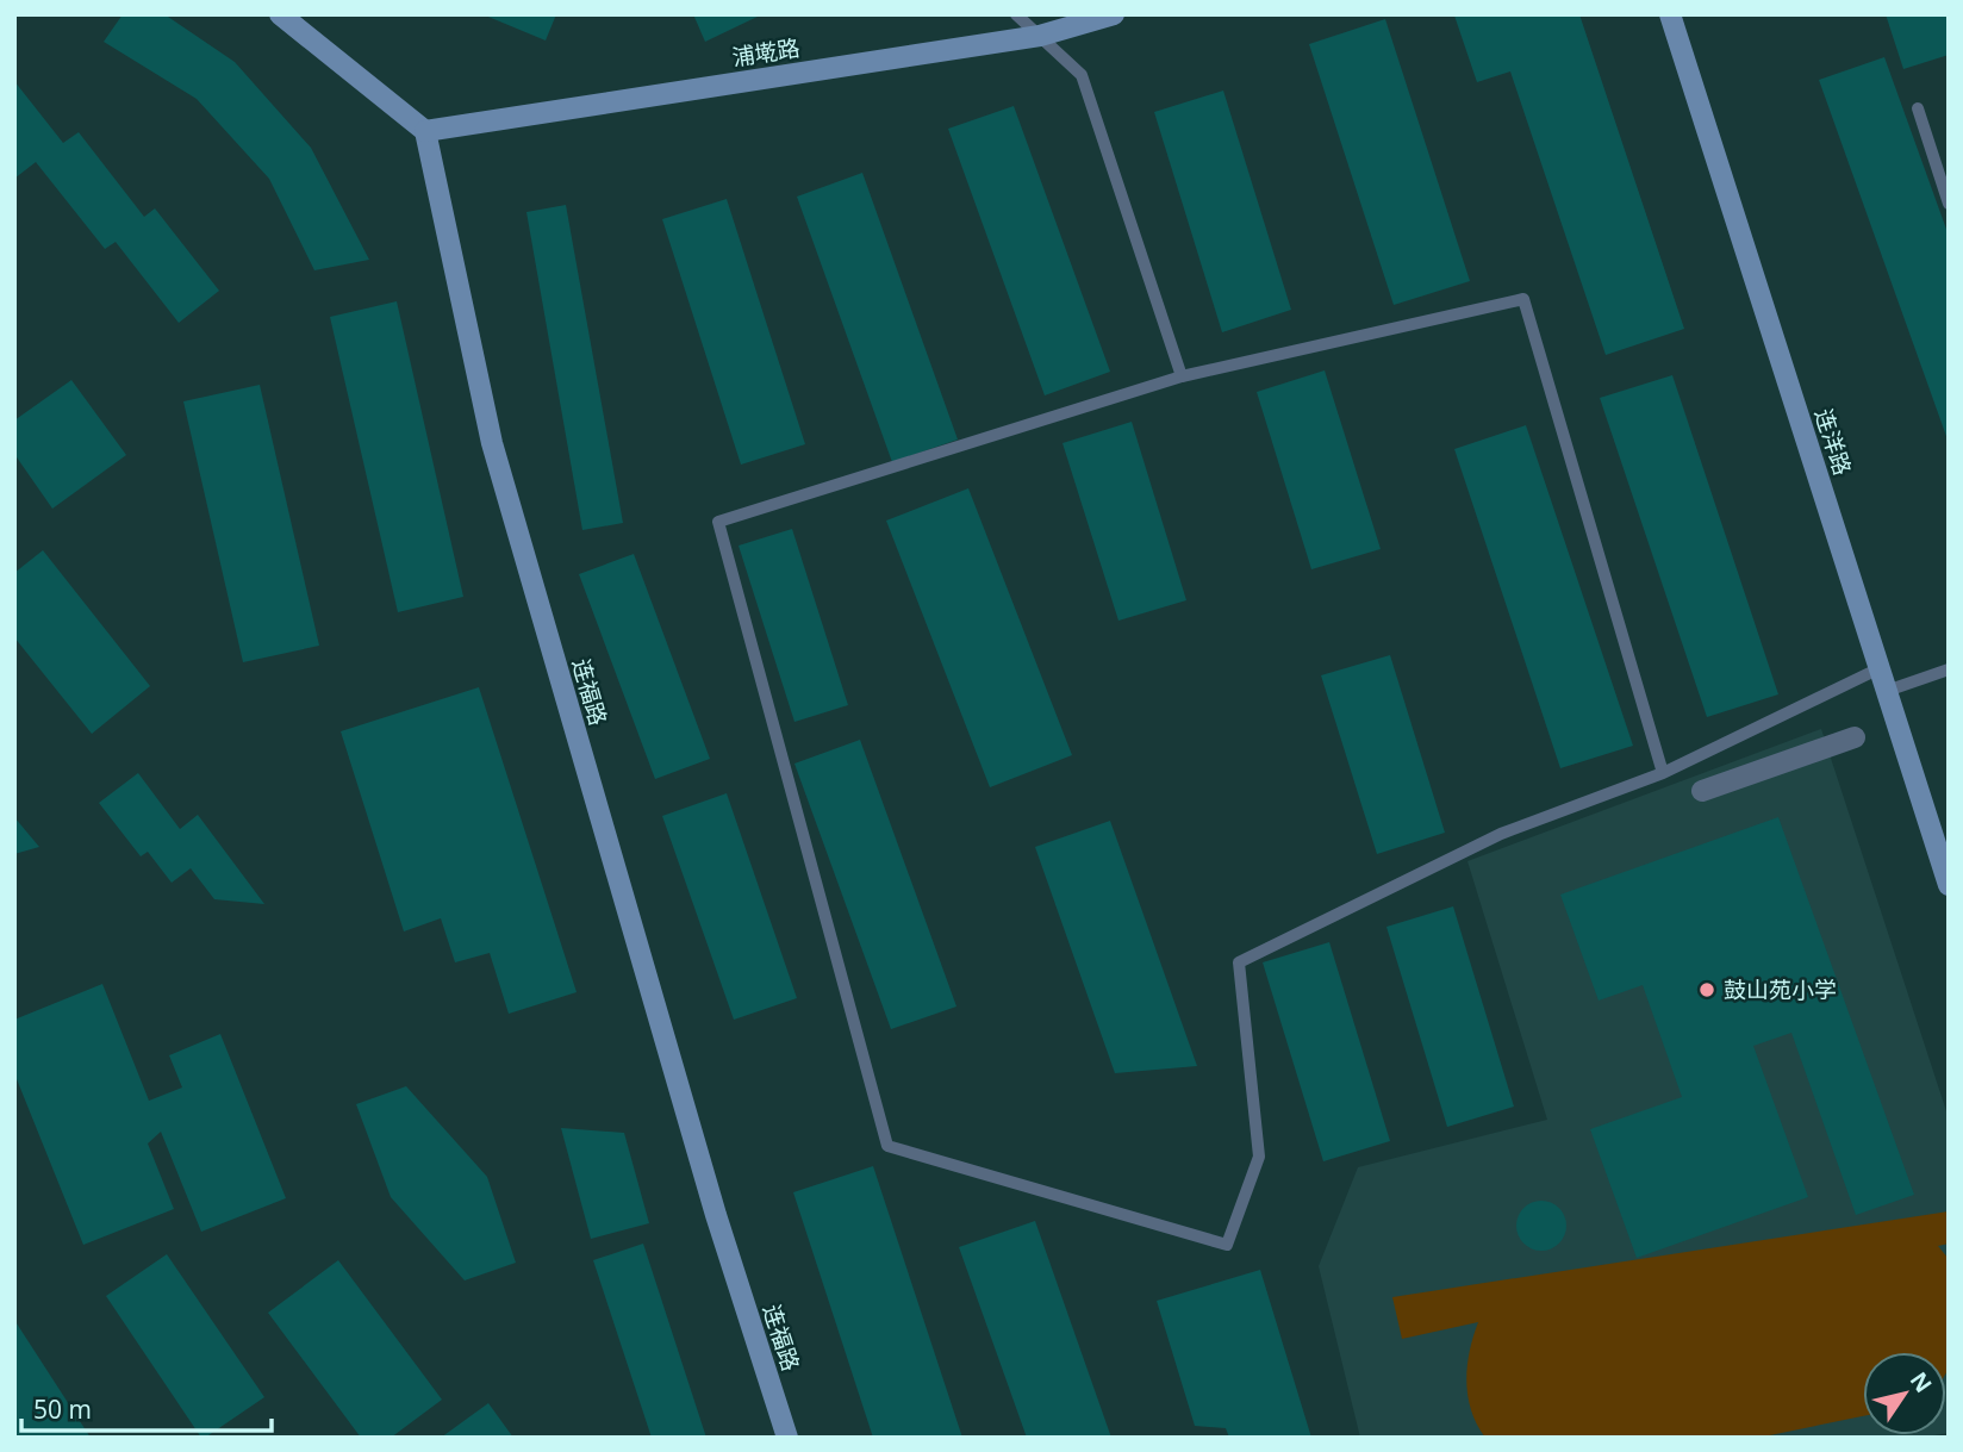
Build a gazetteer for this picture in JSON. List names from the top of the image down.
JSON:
{
  "streets": {
    "street": ["浦墘路", "连洋路", "连福路"]
  },
  "crossings": [
    ["浦墘路", "连福路"]
  ],
  "places": ["鼓山苑小学"],
  "scale_bar": "50 m",
  "north": "top right"
}
